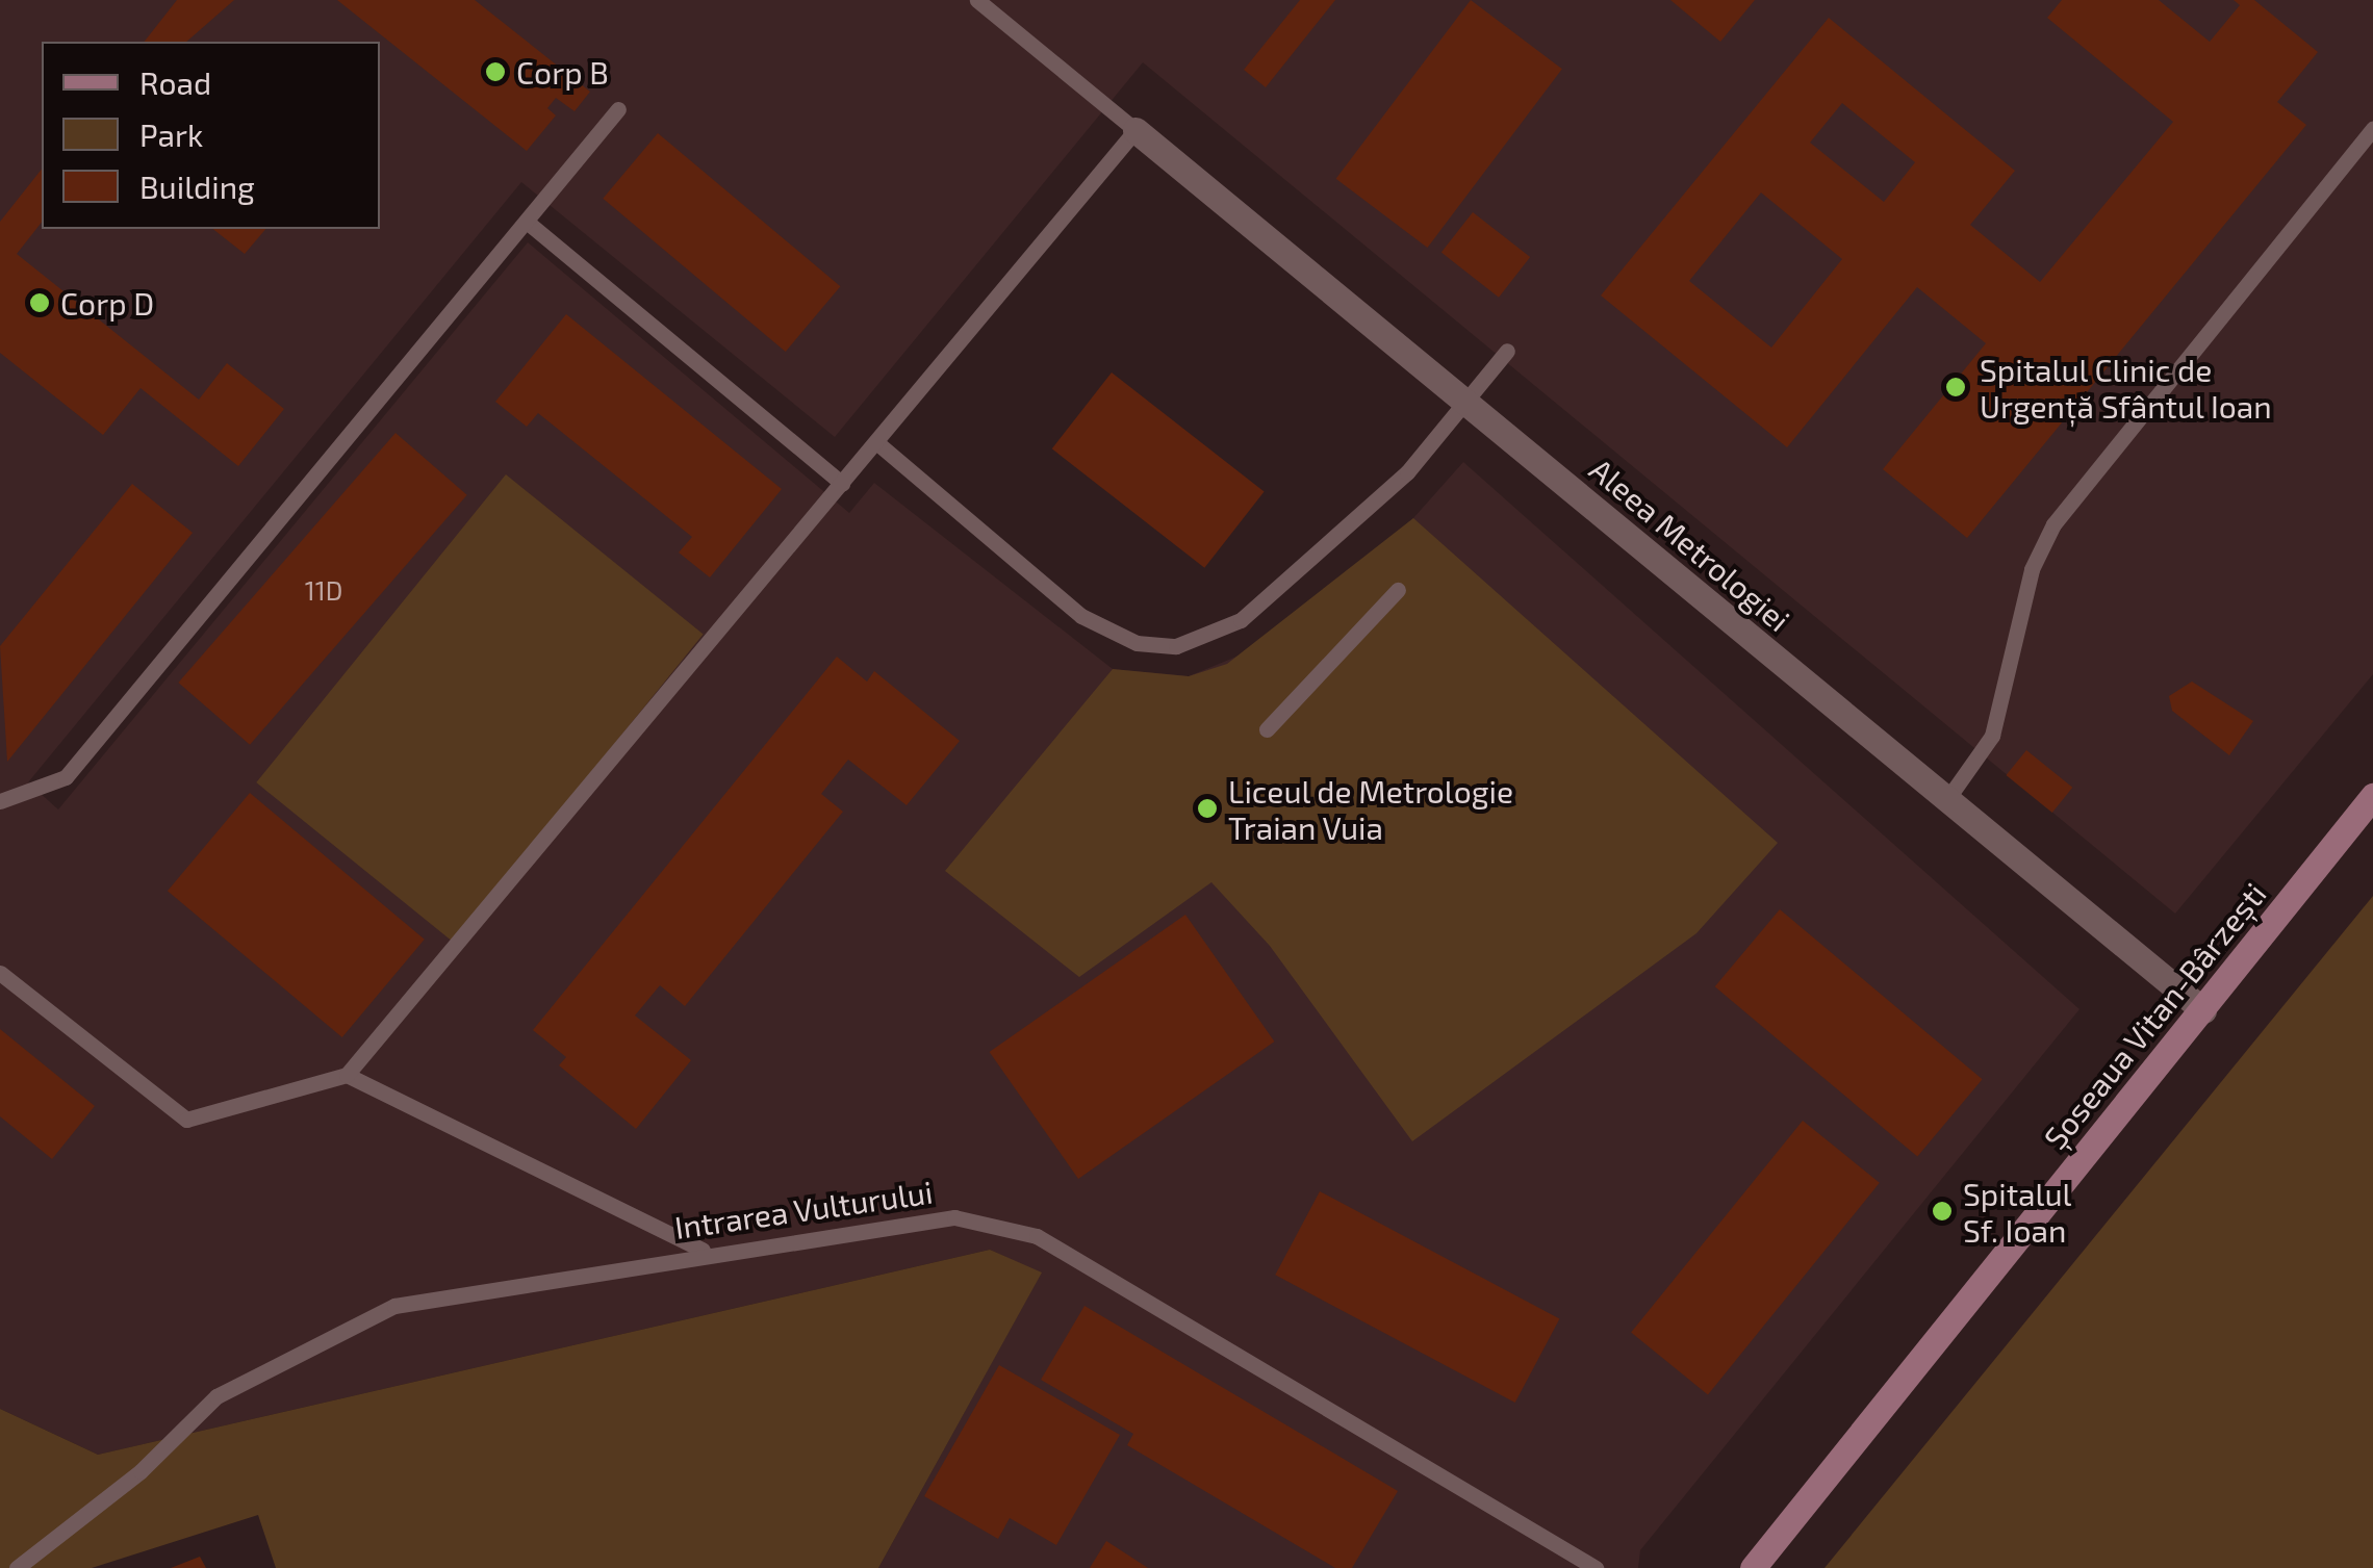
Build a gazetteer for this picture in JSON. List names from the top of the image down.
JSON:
{
  "streets": {
    "main road": ["Șoseaua Vitan-Bârzești"],
    "street": ["Aleea Metrologiei"],
    "lane": ["Intrarea Vulturului"]
  },
  "crossings": [
    ["Aleea Metrologiei", "Șoseaua Vitan-Bârzești"]
  ],
  "places": [
    "Corp B",
    "Corp D",
    "Spitalul Clinic de Urgență Sfântul Ioan",
    "Liceul de Metrologie Traian Vuia",
    "Spitalul Sf. Ioan"
  ],
  "house_numbers": ["11D"],
  "legend": ["Road", "Park", "Building"]
}
